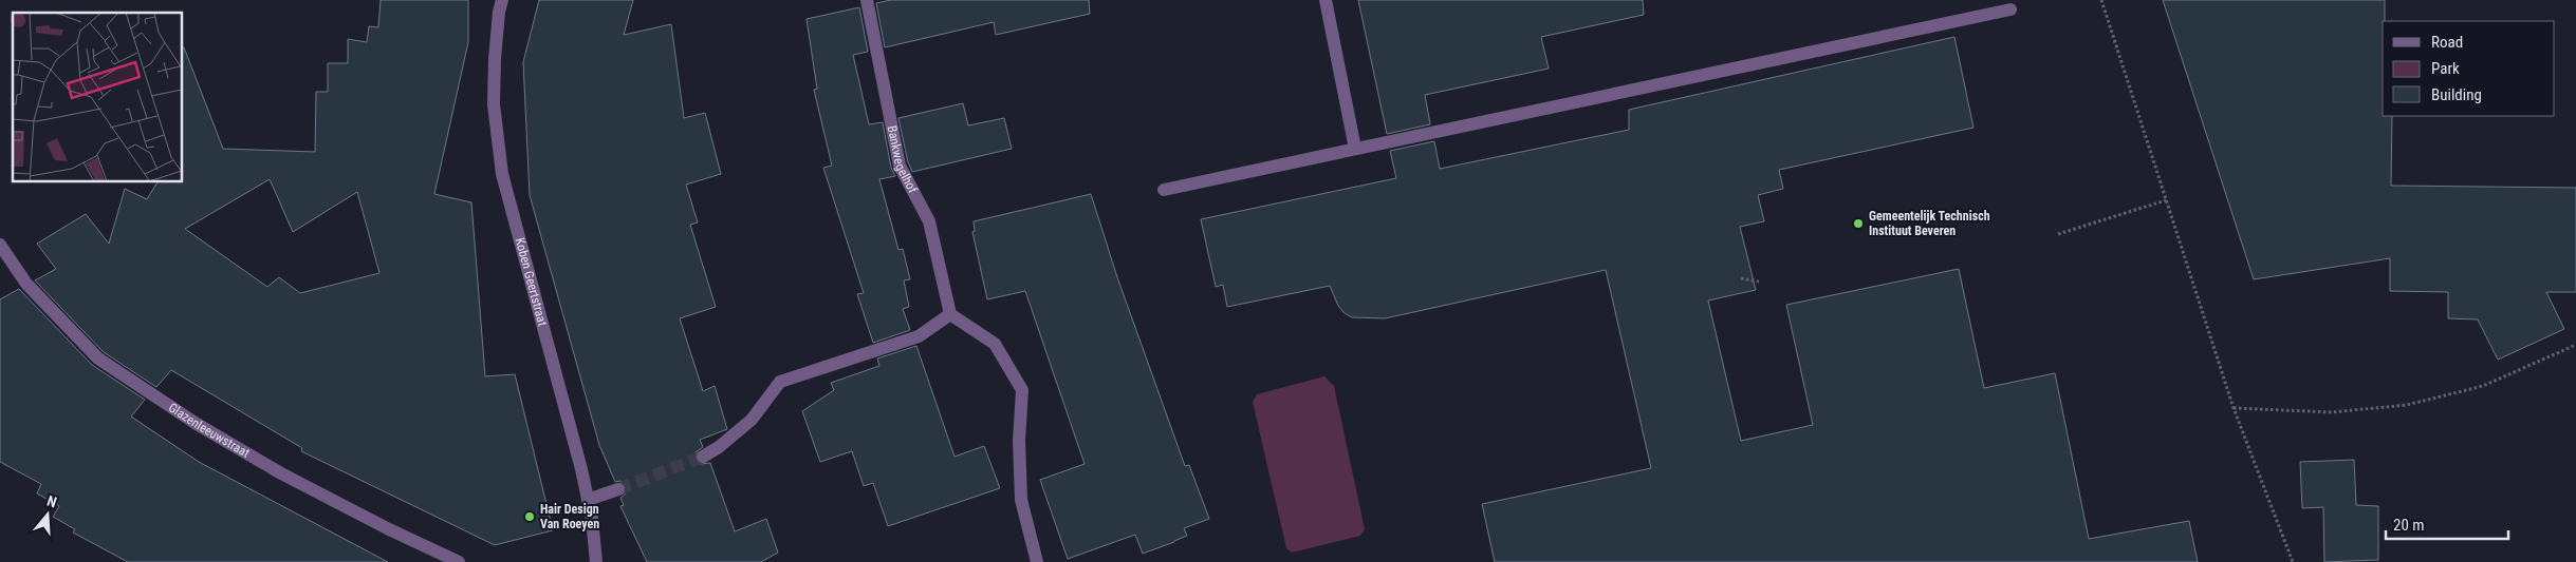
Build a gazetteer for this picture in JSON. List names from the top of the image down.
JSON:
{
  "streets": {
    "street": ["Bankwegelhof", "Koben Geertstraat", "Glazenleeuwstraat"]
  },
  "places": ["Gemeentelijk Technisch Instituut Beveren", "Hair Design Van Roeyen"],
  "legend": ["Road", "Park", "Building"],
  "scale_bar": "20 m",
  "north": "top"
}
